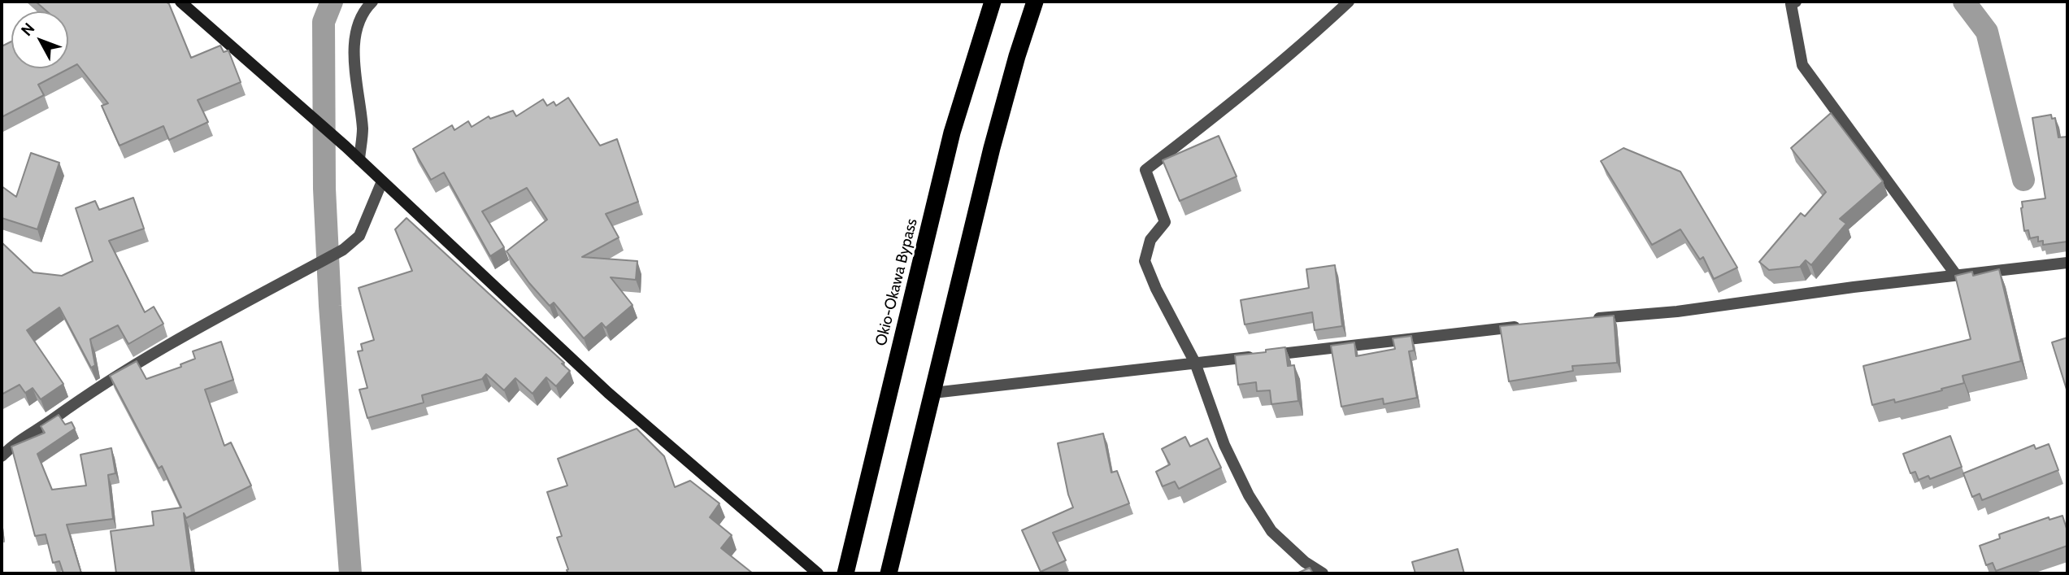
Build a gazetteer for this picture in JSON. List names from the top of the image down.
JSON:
{
  "streets": {
    "highway": ["Okio-Okawa Bypass"]
  },
  "north": "top left"
}
